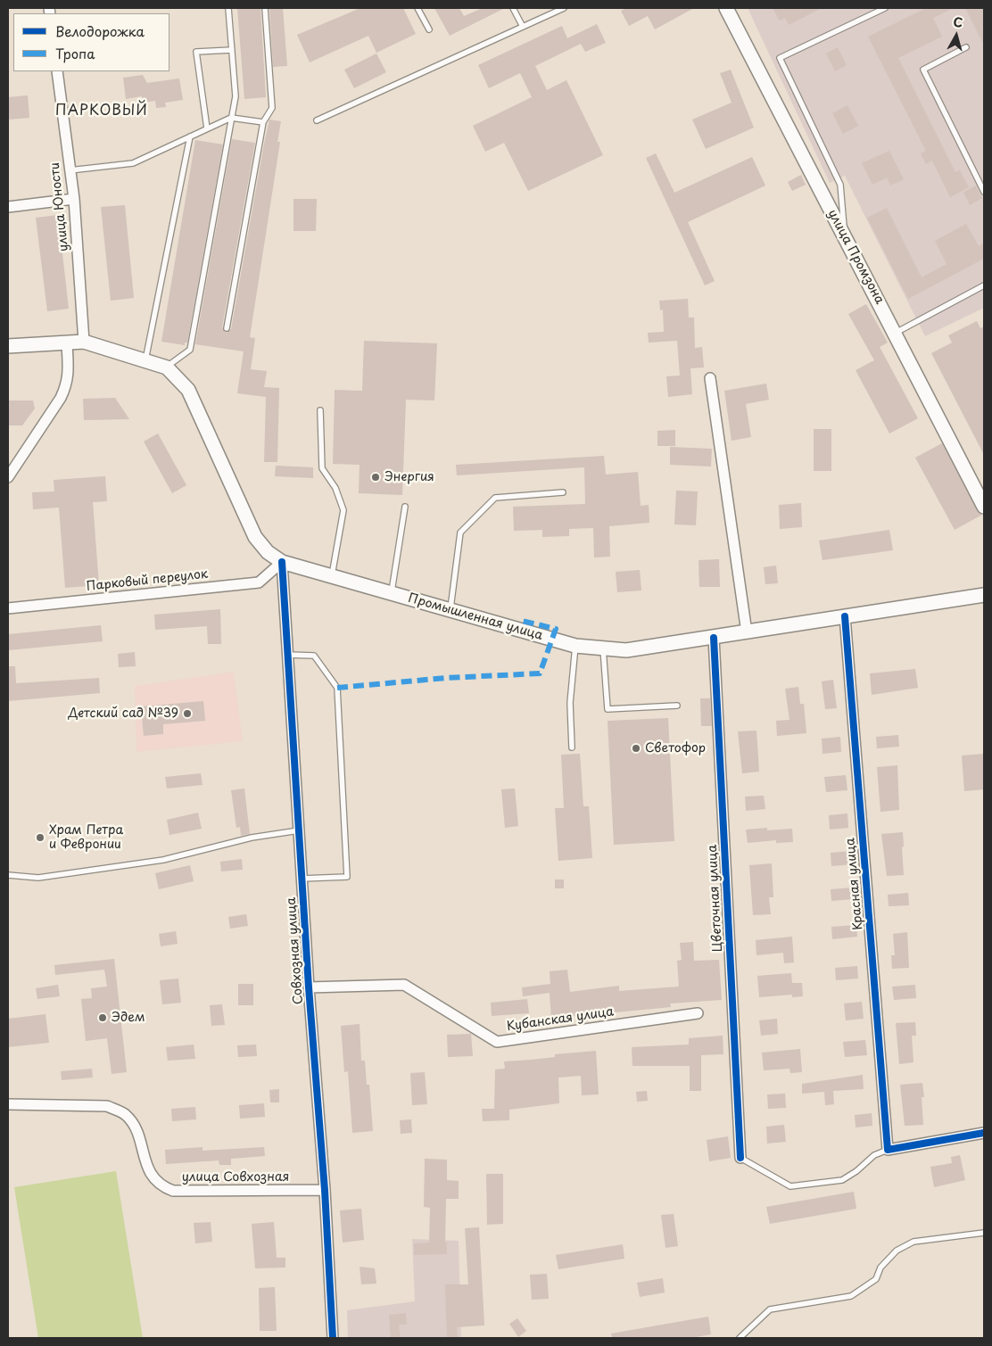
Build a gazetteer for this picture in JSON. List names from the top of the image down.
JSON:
{
  "streets": {
    "main road": ["улица Промзона", "Промышленная улица"],
    "street": [
      "улица Юности",
      "Парковый переулок",
      "Красная улица",
      "Цветочная улица",
      "Совхозная улица",
      "Кубанская улица",
      "улица Совхозная"
    ]
  },
  "crossings": [
    ["улица Юности", "Промышленная улица"],
    ["Парковый переулок", "Промышленная улица"],
    ["Парковый переулок", "Совхозная улица"],
    ["Промышленная улица", "Красная улица"],
    ["Промышленная улица", "Цветочная улица"],
    ["Промышленная улица", "Совхозная улица"],
    ["Совхозная улица", "Кубанская улица"],
    ["Совхозная улица", "улица Совхозная"]
  ],
  "districts": ["ПАРКОВЫЙ"],
  "places": [
    "Энергия",
    "Детский сад №39",
    "Светофор",
    "Храм Петра и Февронии",
    "Эдем"
  ],
  "legend": ["Велодорожка", "Тропа"],
  "north": "top"
}
